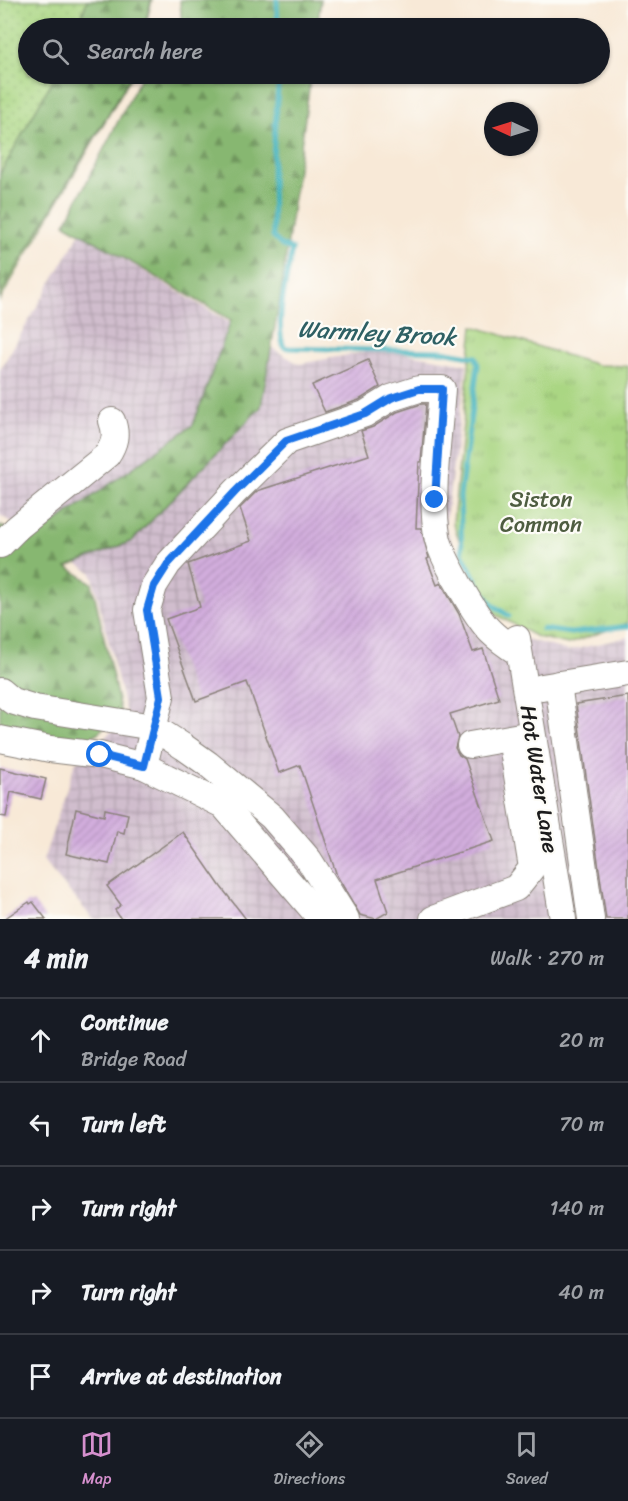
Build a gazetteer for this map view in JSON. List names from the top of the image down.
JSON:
{
  "streets": {
    "street": ["Hot Water Lane"]
  },
  "water": ["Warmley Brook"],
  "parks": ["Siston Common"],
  "north": "left",
  "page": {
    "search": "Search here",
    "heading": ["4 min", "Walk · 270 m"],
    "list": [
      ["Continue", "Bridge Road", "20 m"],
      ["Turn left", "70 m"],
      ["Turn right", "140 m"],
      ["Turn right", "40 m"],
      "Arrive at destination"
    ],
    "nav": ["Map", "Directions", "Saved"]
  }
}
